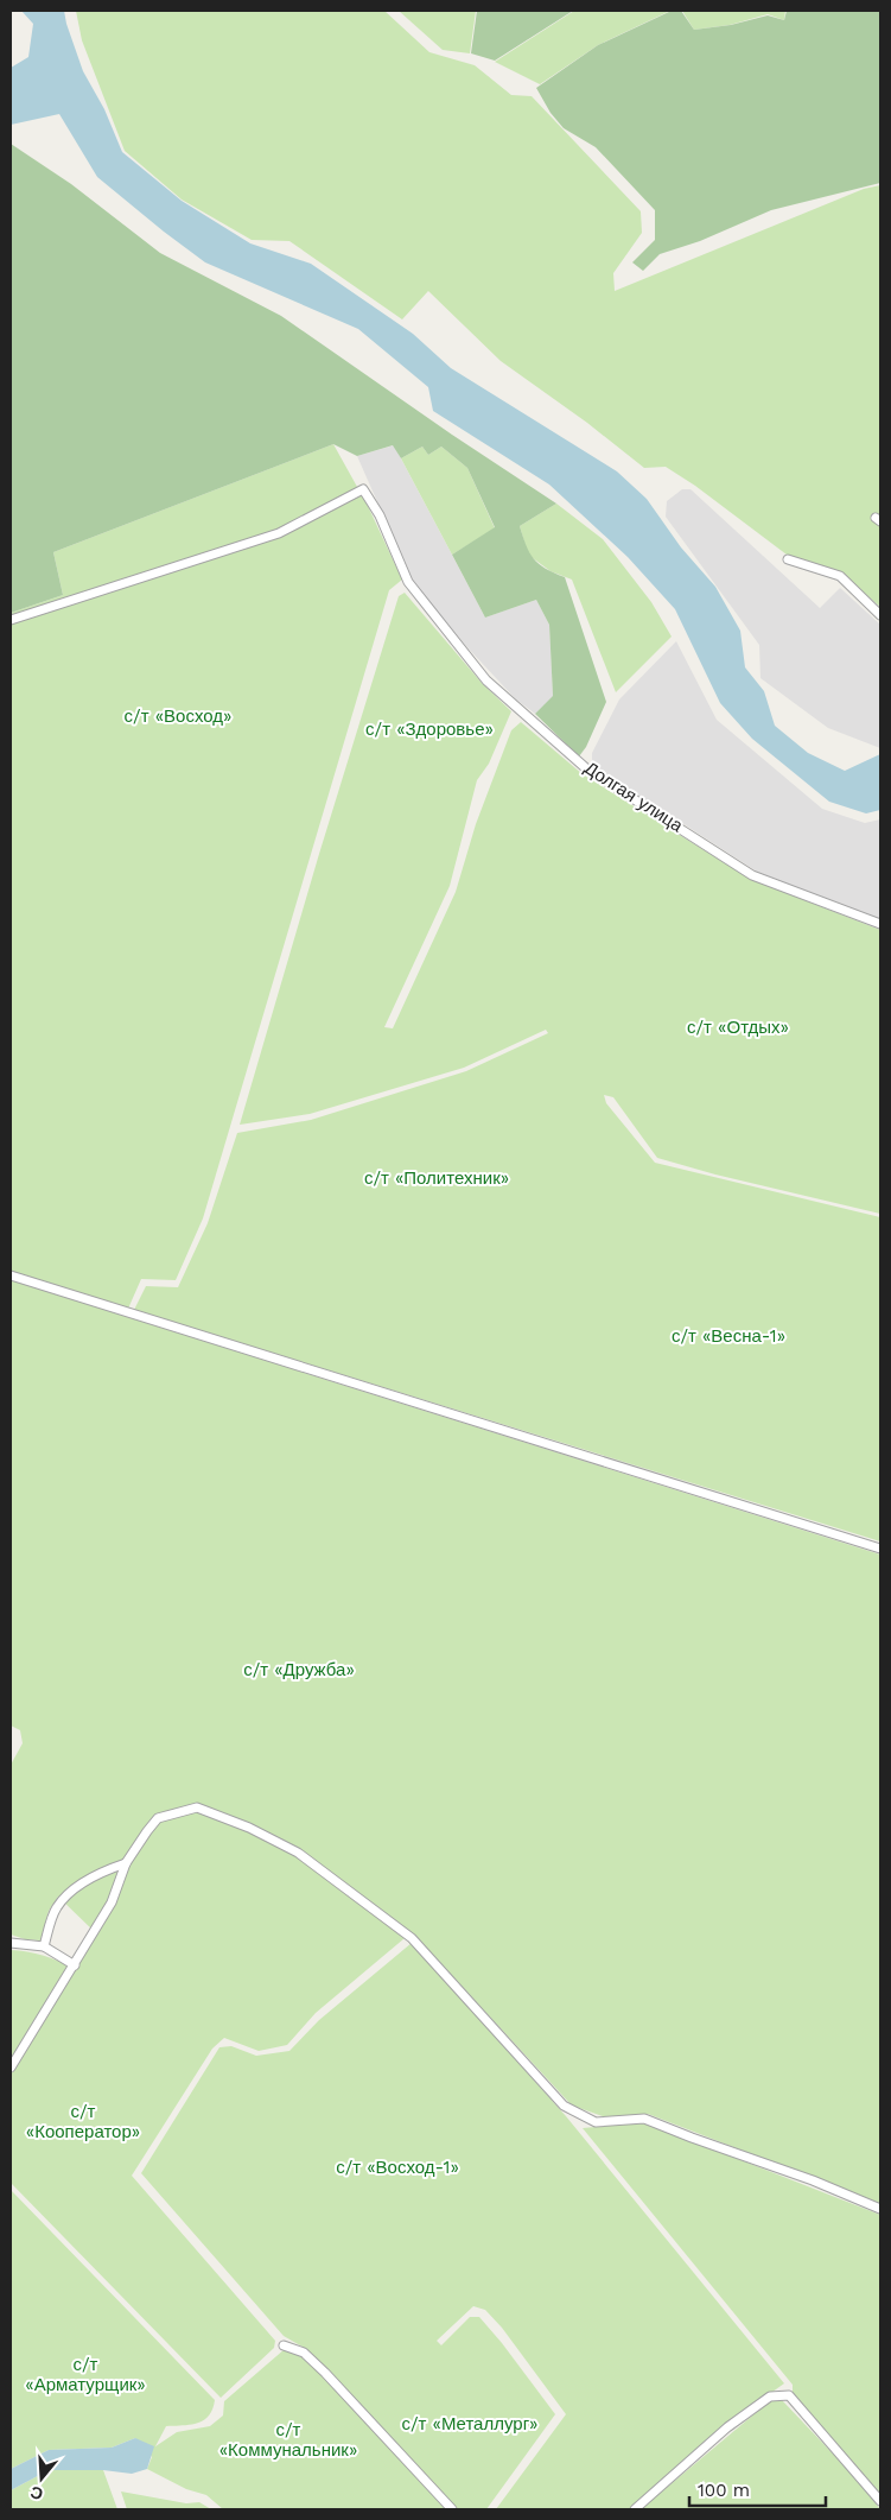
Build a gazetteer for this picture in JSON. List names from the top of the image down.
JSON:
{
  "streets": {
    "street": ["Долгая улица"]
  },
  "parks": [
    "с/т «Восход»",
    "с/т «Здоровье»",
    "с/т «Отдых»",
    "с/т «Политехник»",
    "с/т «Весна-1»",
    "с/т «Дружба»",
    "с/т «Кооператор»",
    "с/т «Восход-1»",
    "с/т «Арматурщик»",
    "с/т «Металлург»",
    "с/т «Коммунальник»"
  ],
  "scale_bar": "100 m",
  "north": "bottom"
}
